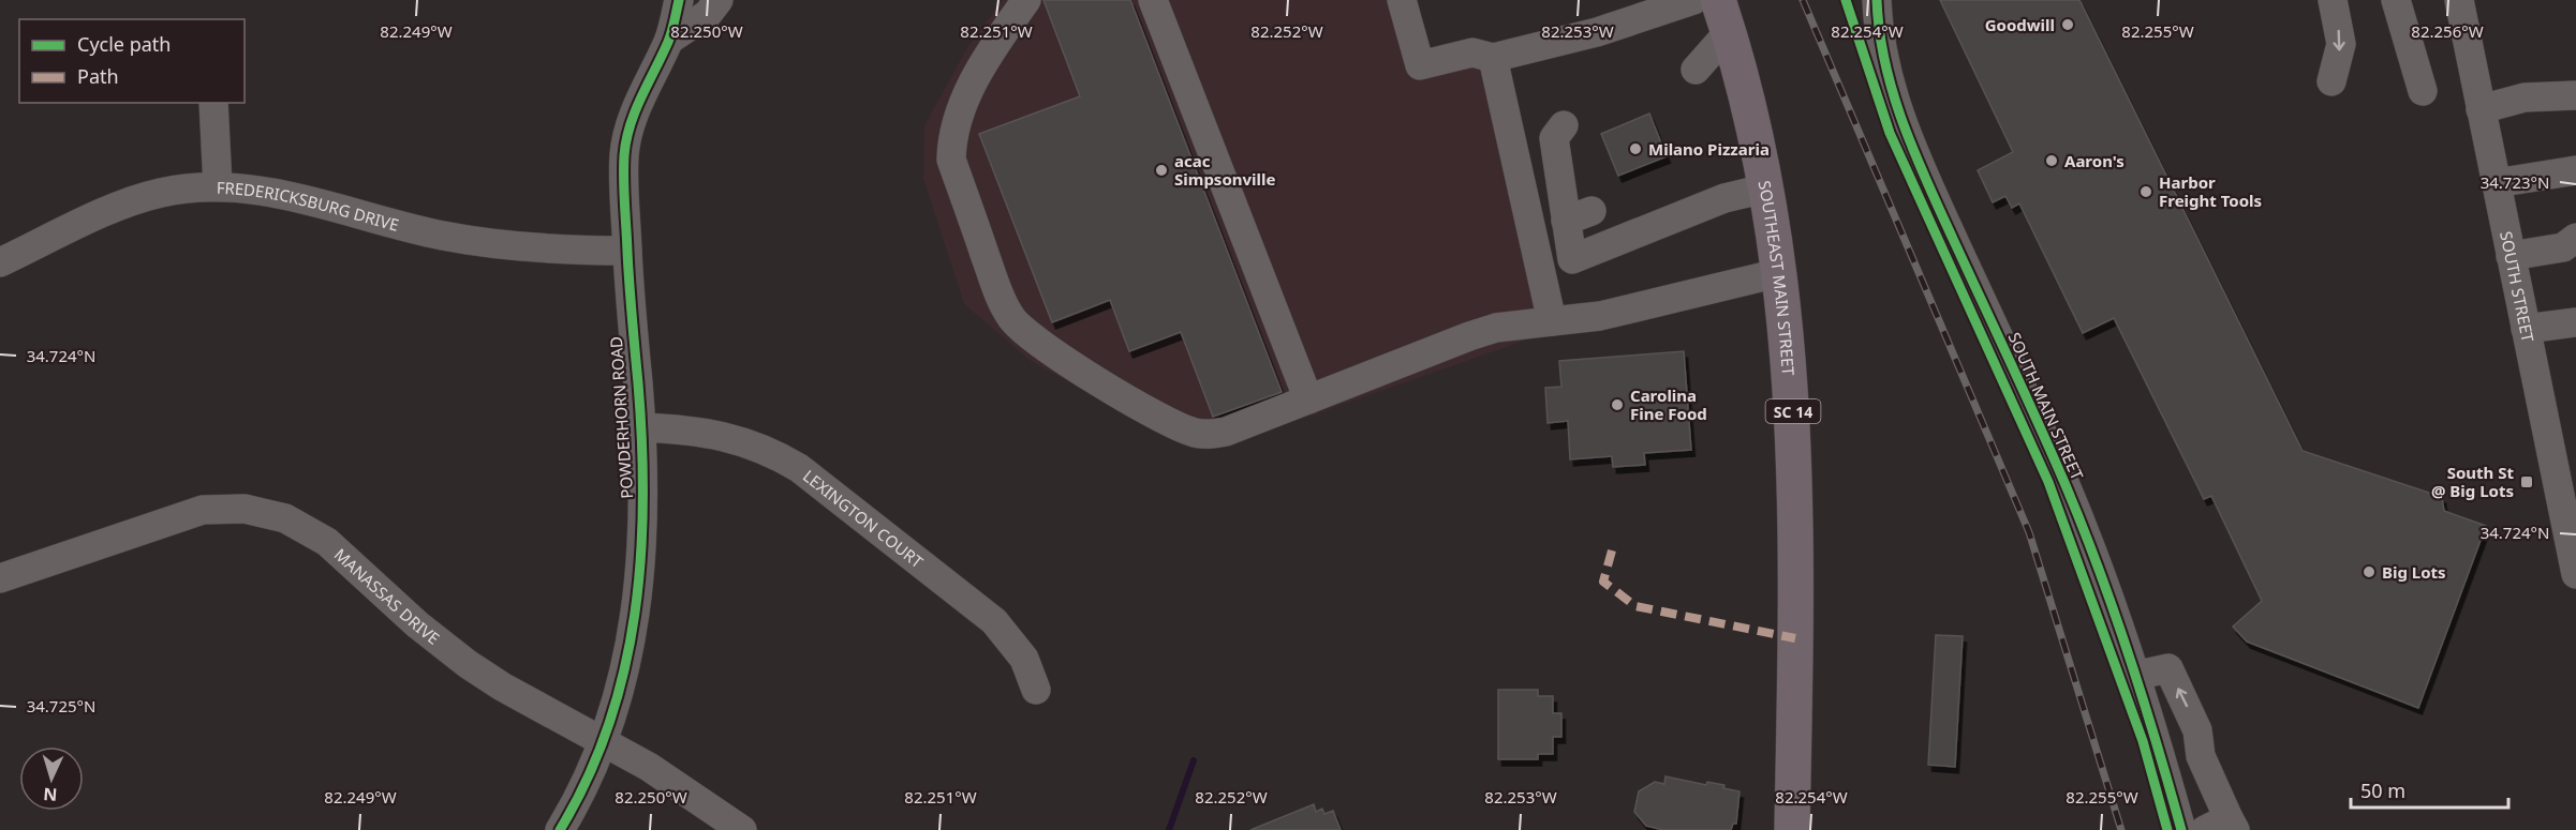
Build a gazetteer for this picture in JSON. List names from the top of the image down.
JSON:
{
  "streets": {
    "main road": ["SOUTHEAST MAIN STREET", "SC 14"],
    "street": [
      "FREDERICKSBURG DRIVE",
      "SOUTH STREET",
      "SOUTH MAIN STREET",
      "POWDERHORN ROAD",
      "LEXINGTON COURT",
      "MANASSAS DRIVE"
    ]
  },
  "crossings": [
    ["FREDERICKSBURG DRIVE", "POWDERHORN ROAD"],
    ["POWDERHORN ROAD", "LEXINGTON COURT"],
    ["POWDERHORN ROAD", "MANASSAS DRIVE"]
  ],
  "places": {
    "other": [
      "Goodwill",
      "Milano Pizzaria",
      "Aaron's",
      "acac Simpsonville",
      "Harbor Freight Tools",
      "Carolina Fine Food",
      "Big Lots"
    ],
    "transit": ["South St @ Big Lots"]
  },
  "legend": ["Cycle path", "Path"],
  "scale_bar": "50 m",
  "north": "bottom",
  "coordinates": [
    "82.249°W",
    "82.250°W",
    "82.251°W",
    "82.252°W",
    "82.253°W",
    "82.254°W",
    "82.255°W",
    "82.256°W",
    "34.723°N",
    "34.724°N",
    "34.725°N"
  ]
}
